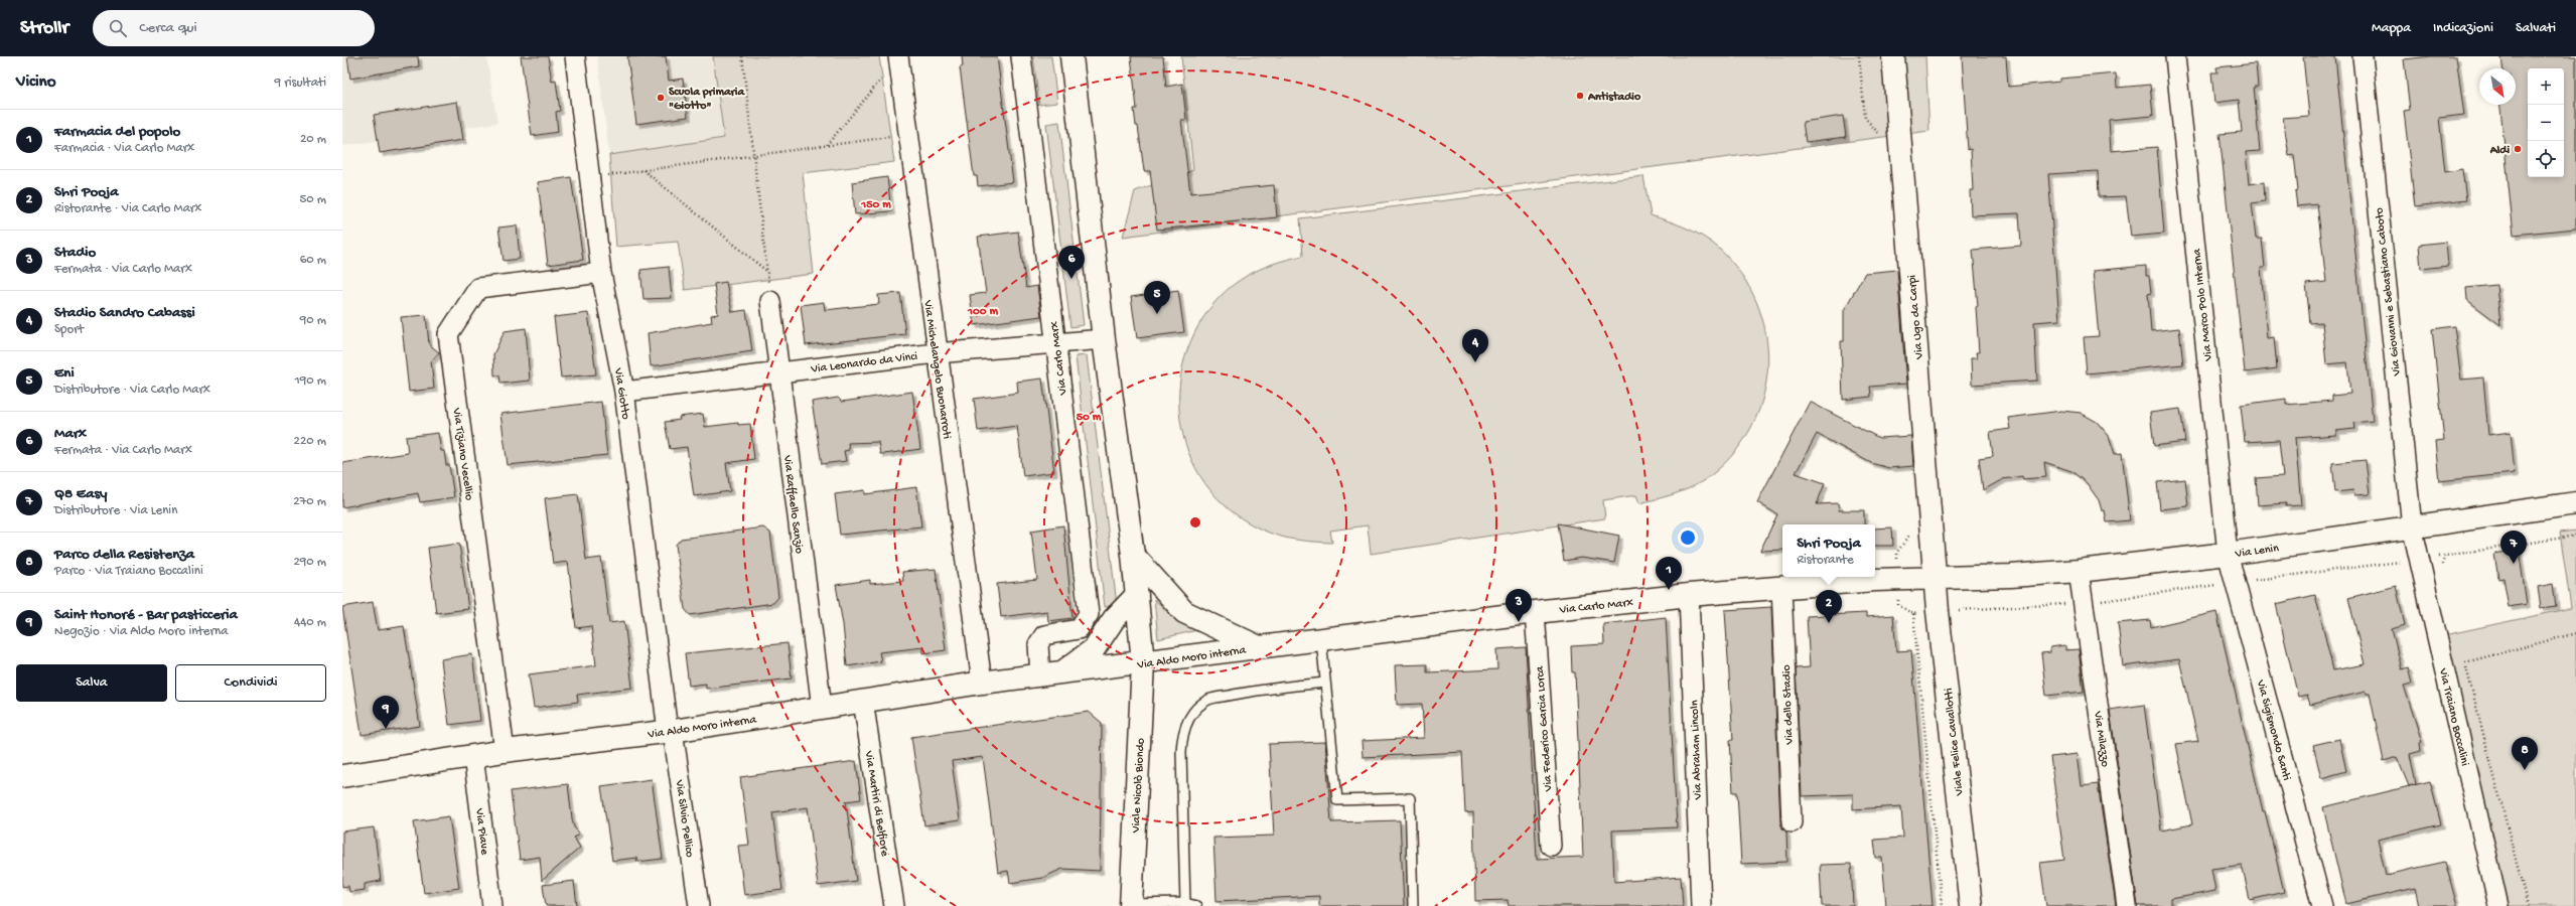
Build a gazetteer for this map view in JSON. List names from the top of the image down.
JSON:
{
  "streets": {
    "street": [
      "Via Giovanni e Sebastiano Caboto",
      "Via Marco Polo Interna",
      "Via Ugo da Carpi",
      "Via Carlo Marx",
      "Via Leonardo da Vinci",
      "Via Michelangelo Buonarroti",
      "Via Giotto",
      "Via Tiziano Vecellio",
      "Via Raffaello Sanzio",
      "Via Lenin",
      "Via Aldo Moro interna",
      "Via dello Stadio",
      "Via Traiano Boccalini",
      "Via Federico Garcia Lorca",
      "Via Sigismondo Santi",
      "Via Milazzo",
      "Viale Felice Cavallotti",
      "Via Abraham Lincoln",
      "Viale Nicolò Biondo",
      "Via Martiri di Belfiore",
      "Via Silvio Pellico",
      "Via Piave"
    ]
  },
  "crossings": [
    ["Via Giovanni e Sebastiano Caboto", "Via Lenin"],
    ["Via Giovanni e Sebastiano Caboto", "Via Traiano Boccalini"],
    ["Via Marco Polo Interna", "Via Lenin"],
    ["Via Marco Polo Interna", "Via Sigismondo Santi"],
    ["Via Ugo da Carpi", "Via Carlo Marx"],
    ["Via Ugo da Carpi", "Via Lenin"],
    ["Via Ugo da Carpi", "Viale Felice Cavallotti"],
    ["Via Carlo Marx", "Via Leonardo da Vinci"],
    ["Via Carlo Marx", "Via Lenin"],
    ["Via Carlo Marx", "Via Aldo Moro interna"],
    ["Via Carlo Marx", "Via dello Stadio"],
    ["Via Carlo Marx", "Via Federico Garcia Lorca"],
    ["Via Carlo Marx", "Viale Felice Cavallotti"],
    ["Via Carlo Marx", "Via Abraham Lincoln"],
    ["Via Leonardo da Vinci", "Via Michelangelo Buonarroti"],
    ["Via Leonardo da Vinci", "Via Giotto"],
    ["Via Leonardo da Vinci", "Via Raffaello Sanzio"],
    ["Via Michelangelo Buonarroti", "Via Aldo Moro interna"],
    ["Via Giotto", "Via Tiziano Vecellio"],
    ["Via Giotto", "Via Aldo Moro interna"],
    ["Via Giotto", "Via Silvio Pellico"],
    ["Via Tiziano Vecellio", "Via Aldo Moro interna"],
    ["Via Raffaello Sanzio", "Via Aldo Moro interna"],
    ["Via Lenin", "Via Traiano Boccalini"],
    ["Via Lenin", "Via Sigismondo Santi"],
    ["Via Lenin", "Via Milazzo"],
    ["Via Lenin", "Viale Felice Cavallotti"],
    ["Via Aldo Moro interna", "Viale Nicolò Biondo"],
    ["Via Aldo Moro interna", "Via Martiri di Belfiore"],
    ["Via Aldo Moro interna", "Via Silvio Pellico"],
    ["Via Aldo Moro interna", "Via Piave"]
  ],
  "places": ["Antistadio", "Scuola primaria \"Giotto\"", "Aldi"],
  "north": "bottom right",
  "page": {
    "header": "Strollr",
    "search": "Cerca qui",
    "nav": ["Mappa", "Indicazioni", "Salvati"],
    "heading": ["Vicino", "9 risultati"],
    "map_buttons": ["+", "−"],
    "list": [
      {
        "mark": "1",
        "name": "Farmacia del popolo",
        "note": "Farmacia · Via Carlo Marx",
        "value": "20 m"
      },
      {
        "mark": "2",
        "name": "Shri Pooja",
        "note": "Ristorante · Via Carlo Marx",
        "value": "50 m"
      },
      {
        "mark": "3",
        "name": "Stadio",
        "note": "Fermata · Via Carlo Marx",
        "value": "60 m"
      },
      {
        "mark": "4",
        "name": "Stadio Sandro Cabassi",
        "note": "Sport",
        "value": "90 m"
      },
      {
        "mark": "5",
        "name": "Eni",
        "note": "Distributore · Via Carlo Marx",
        "value": "190 m"
      },
      {
        "mark": "6",
        "name": "Marx",
        "note": "Fermata · Via Carlo Marx",
        "value": "220 m"
      },
      {
        "mark": "7",
        "name": "Q8 Easy",
        "note": "Distributore · Via Lenin",
        "value": "270 m"
      },
      {
        "mark": "8",
        "name": "Parco della Resistenza",
        "note": "Parco · Via Traiano Boccalini",
        "value": "290 m"
      },
      {
        "mark": "9",
        "name": "Saint Honoré - Bar pasticceria",
        "note": "Negozio · Via Aldo Moro interna",
        "value": "440 m"
      }
    ],
    "pins": [
      "6",
      "5",
      "4",
      "7",
      "1",
      "3",
      "2",
      "9",
      "8"
    ],
    "popup": ["Shri Pooja", "Ristorante"],
    "buttons": ["Salva", "Condividi"]
  },
  "rings": ["150 m", "100 m", "50 m"]
}
